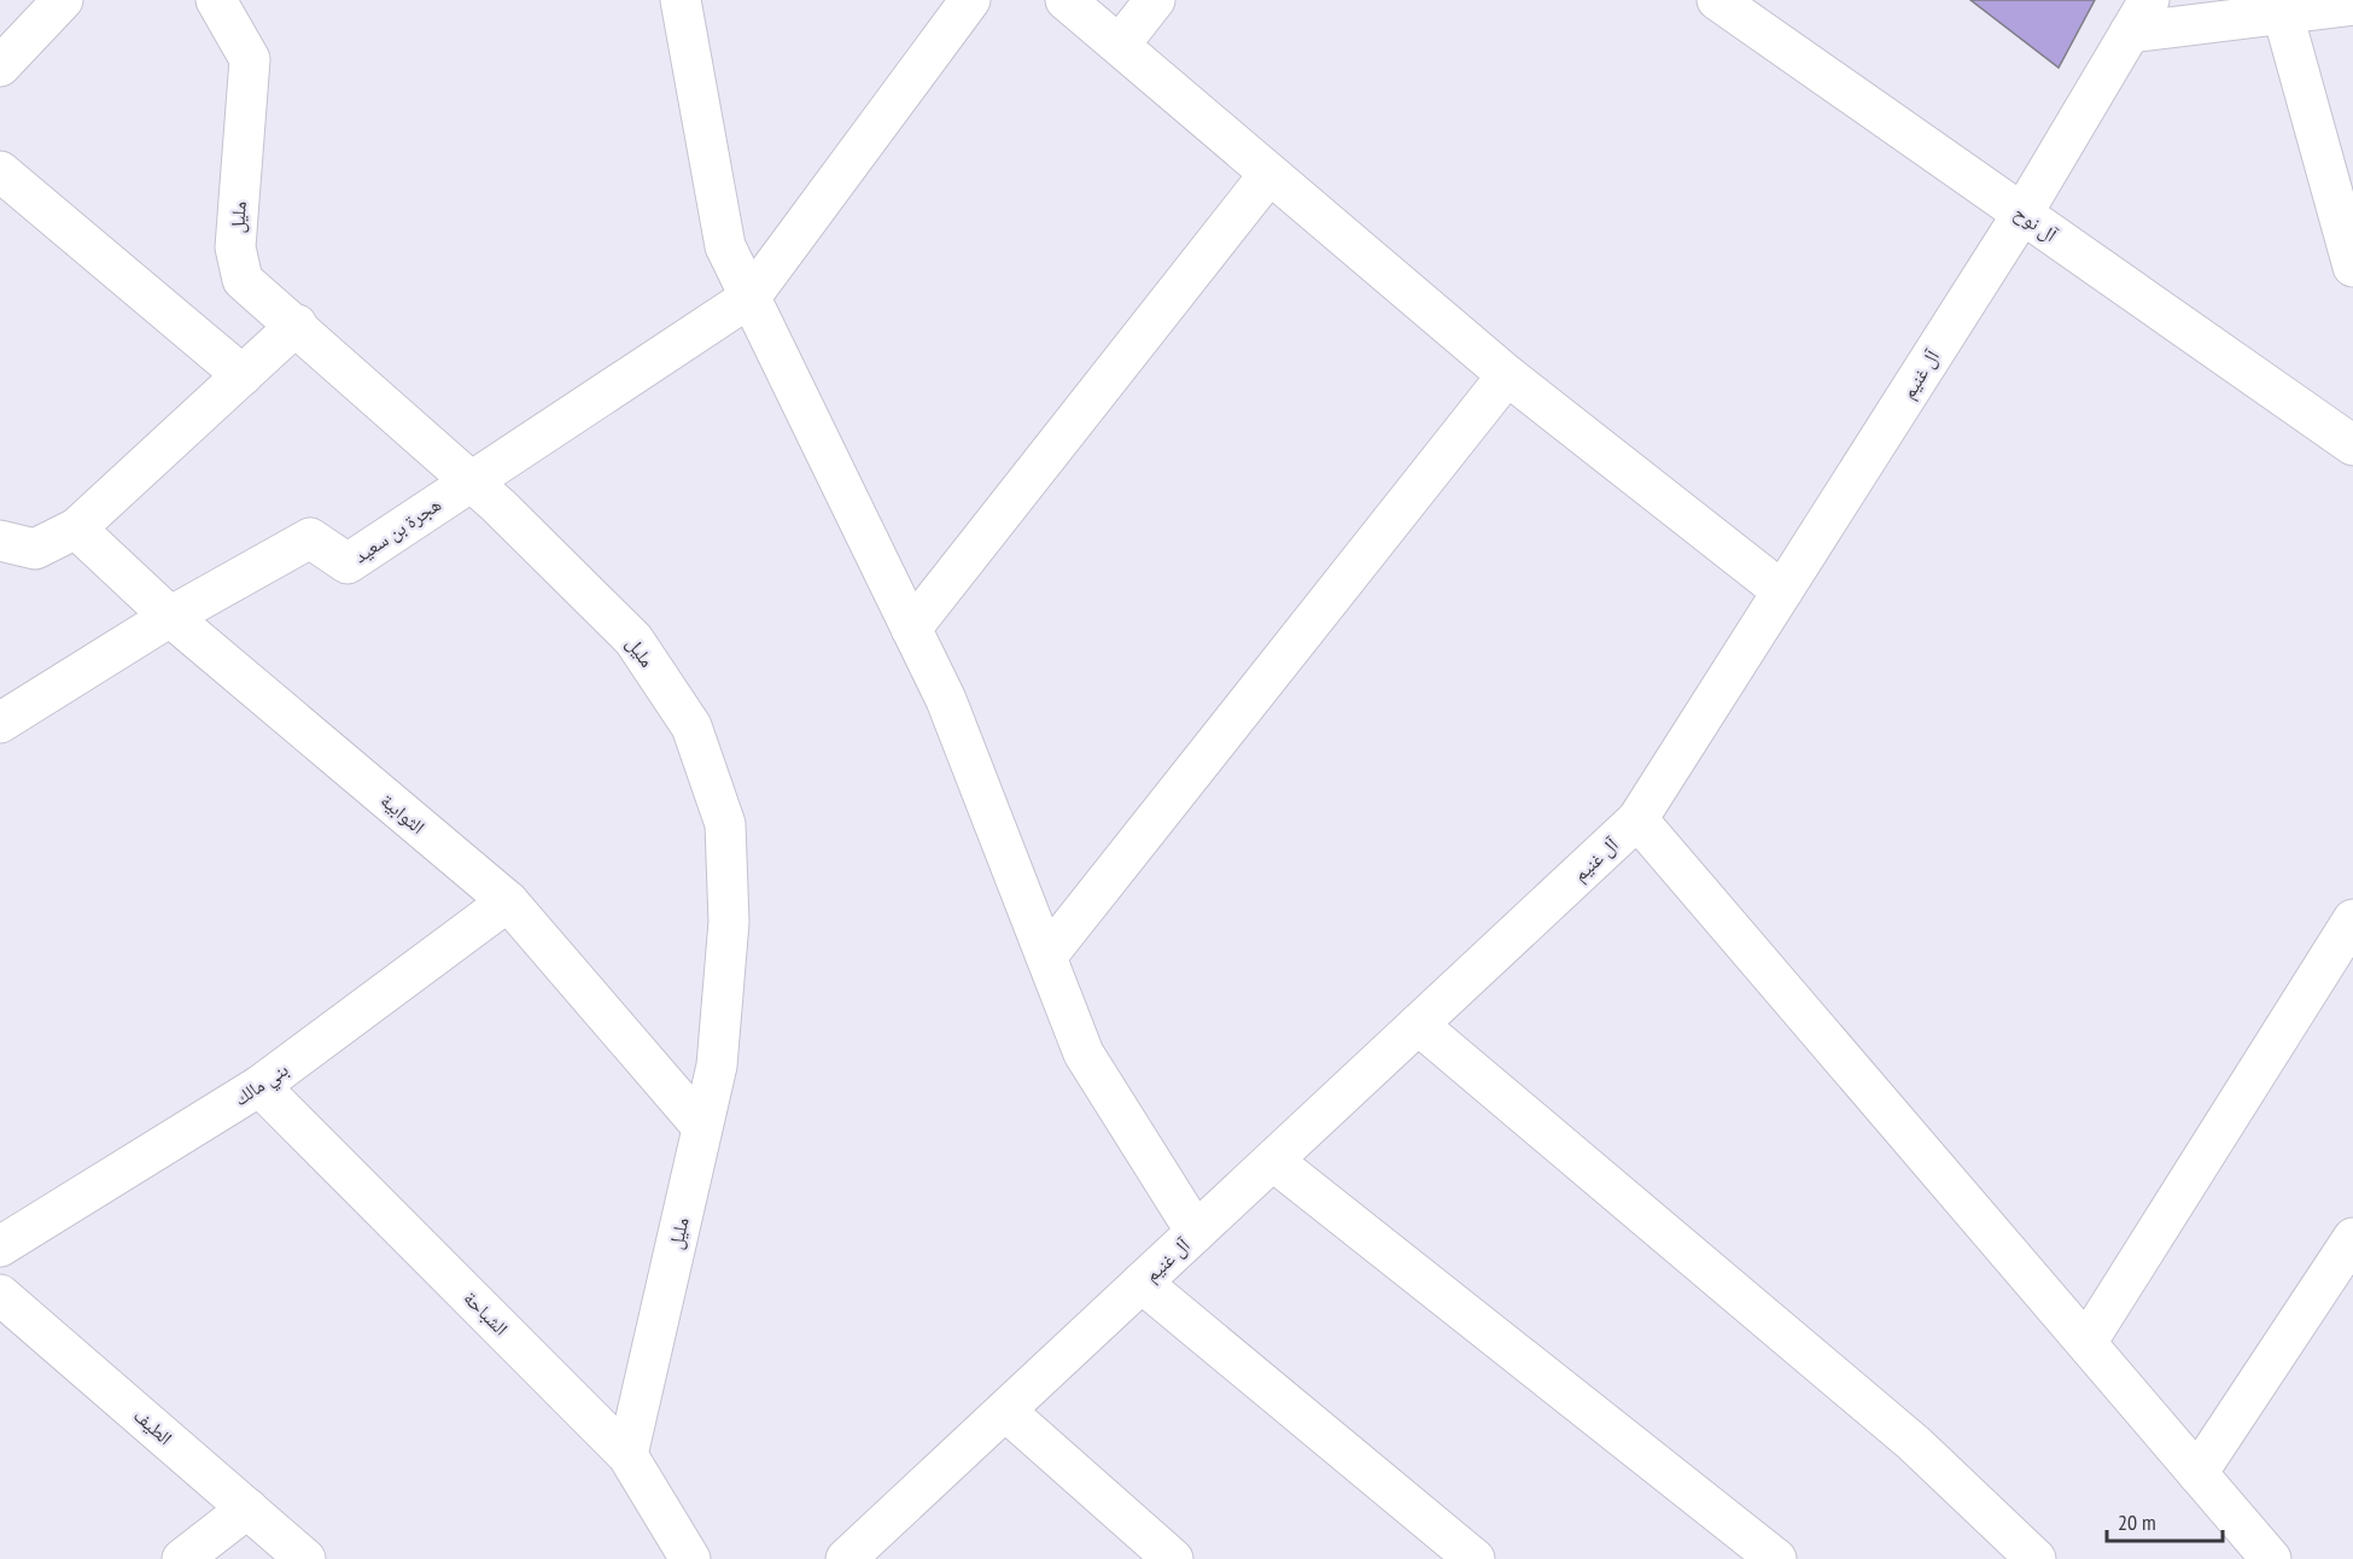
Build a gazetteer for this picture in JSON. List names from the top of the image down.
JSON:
{
  "streets": {
    "street": [
      "مليل",
      "آل نوح",
      "آل غنيم",
      "هجرة بن سعيد",
      "الثوابية",
      "بني مالك",
      "الشباحة",
      "الطيف"
    ]
  },
  "crossings": [
    ["مليل", "هجرة بن سعيد"],
    ["مليل", "الثوابية"],
    ["مليل", "الشباحة"],
    ["آل نوح", "آل غنيم"],
    ["هجرة بن سعيد", "الثوابية"],
    ["الثوابية", "بني مالك"],
    ["بني مالك", "الشباحة"]
  ],
  "scale_bar": "20 m"
}
